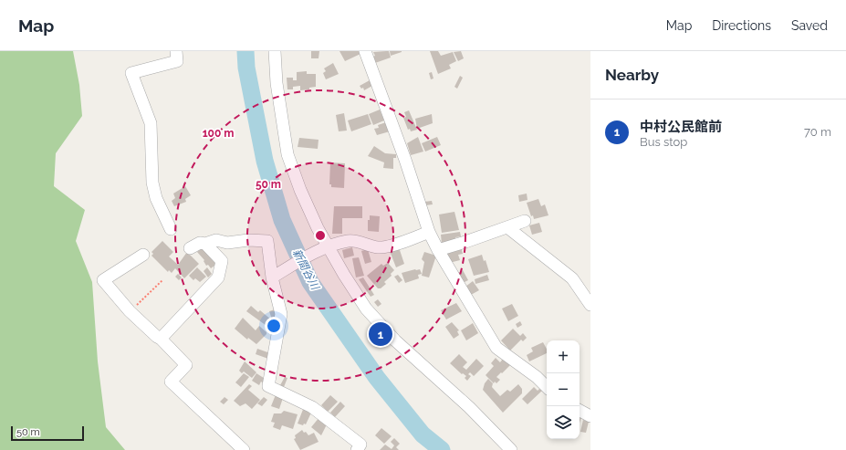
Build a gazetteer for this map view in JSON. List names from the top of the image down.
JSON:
{
  "water": ["新間谷川"],
  "scale_bar": "50 m",
  "page": {
    "header": "Map",
    "nav": ["Map", "Directions", "Saved"],
    "heading": "Nearby",
    "list": [
      {
        "mark": "1",
        "name": "中村公民館前",
        "note": "Bus stop",
        "value": "70 m"
      }
    ],
    "pins": "1",
    "map_buttons": ["+", "−"],
    "scale": "50 m"
  },
  "rings": ["100 m", "50 m"]
}
